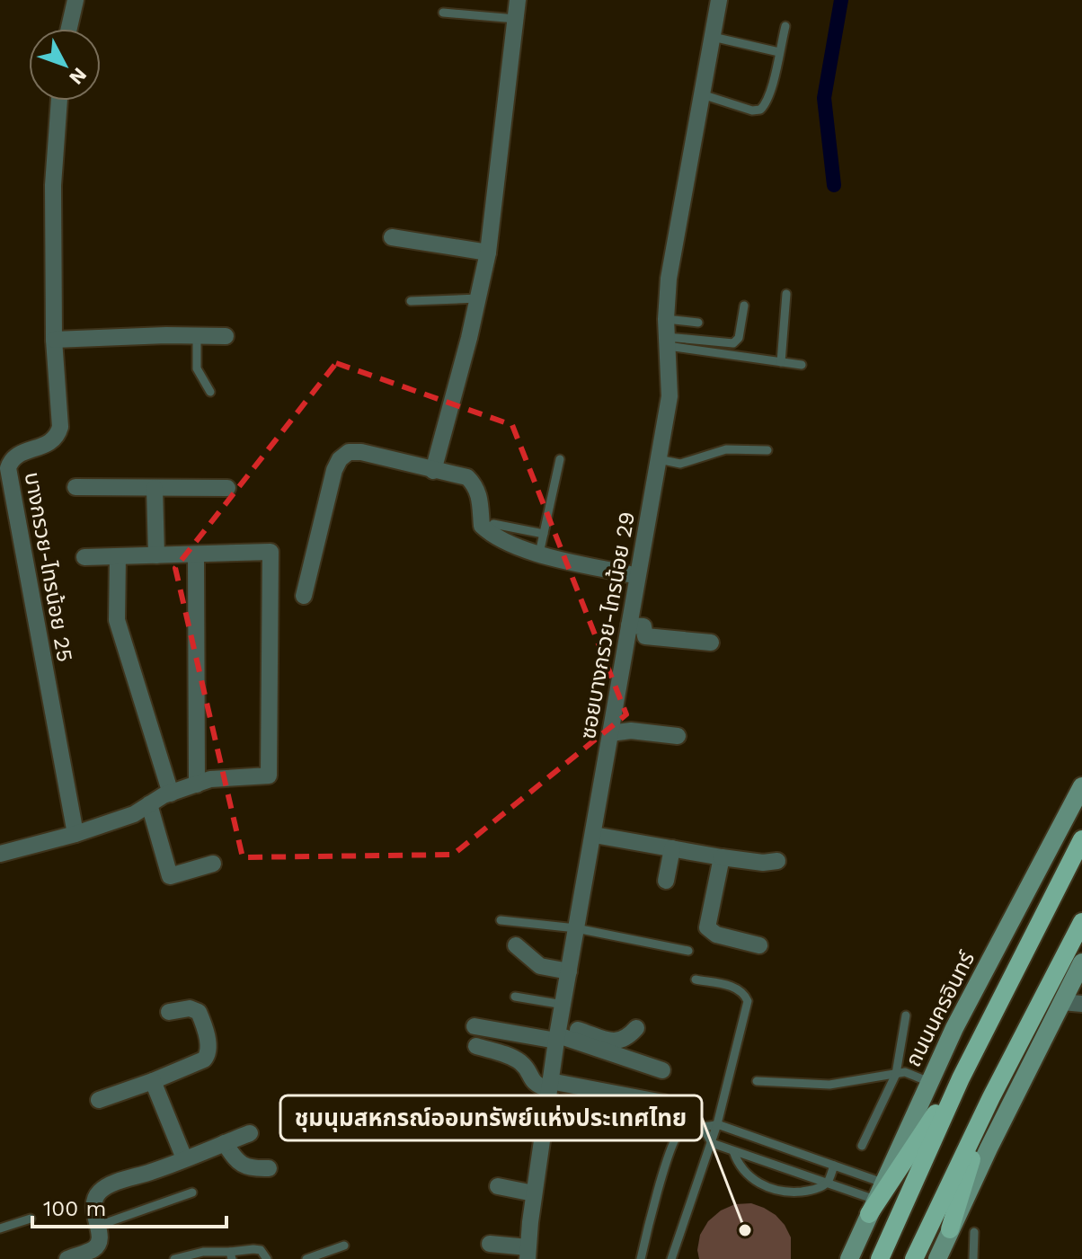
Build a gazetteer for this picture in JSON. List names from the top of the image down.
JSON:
{
  "streets": {
    "main road": ["ถนนนครอินทร์"],
    "street": ["บางกรวย-ไทรน้อย 25", "ซอยบางกรวย-ไทรน้อย 29"]
  },
  "places": ["ชุมนุมสหกรณ์ออมทรัพย์แห่งประเทศไทย"],
  "scale_bar": "100 m",
  "north": "bottom right"
}
